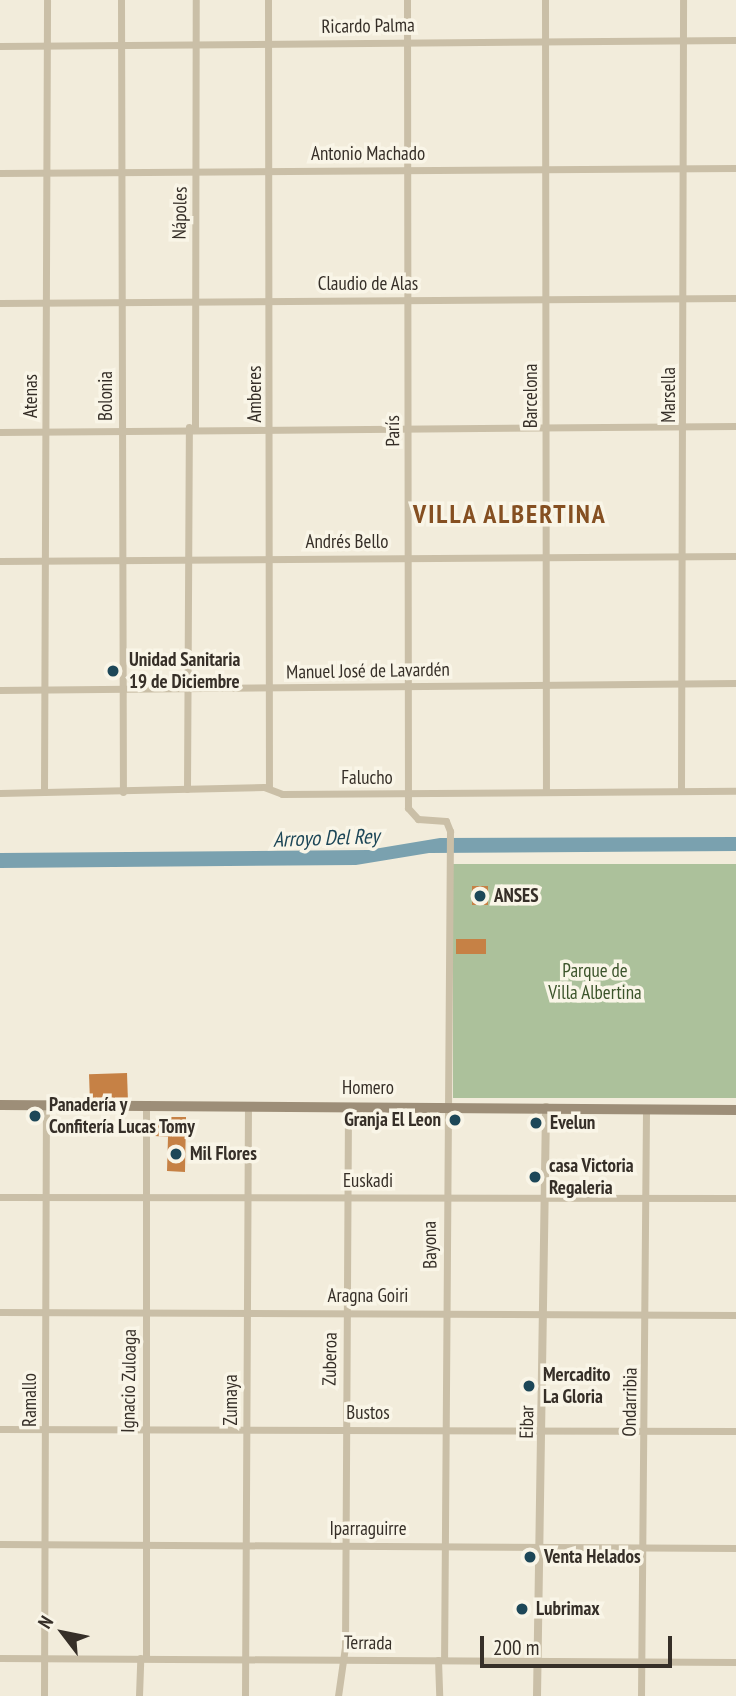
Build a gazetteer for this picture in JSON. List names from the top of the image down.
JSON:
{
  "streets": {
    "main road": ["Homero"],
    "street": [
      "Ricardo Palma",
      "Antonio Machado",
      "Nápoles",
      "Claudio de Alas",
      "Amberes",
      "Marsella",
      "Atenas",
      "Bolonia",
      "Barcelona",
      "París",
      "Andrés Bello",
      "Manuel José de Lavardén",
      "Falucho",
      "Euskadi",
      "Bayona",
      "Aragna Goiri",
      "Zuberoa",
      "Ignacio Zuloaga",
      "Ramallo",
      "Zumaya",
      "Ondarribia",
      "Bustos",
      "Eibar",
      "Iparraguirre",
      "Terrada"
    ]
  },
  "crossings": [
    ["Ricardo Palma", "Nápoles"],
    ["Ricardo Palma", "Amberes"],
    ["Ricardo Palma", "Marsella"],
    ["Ricardo Palma", "Atenas"],
    ["Ricardo Palma", "Bolonia"],
    ["Ricardo Palma", "Barcelona"],
    ["Ricardo Palma", "París"],
    ["Antonio Machado", "Nápoles"],
    ["Antonio Machado", "Amberes"],
    ["Antonio Machado", "Marsella"],
    ["Antonio Machado", "Atenas"],
    ["Antonio Machado", "Bolonia"],
    ["Antonio Machado", "Barcelona"],
    ["Antonio Machado", "París"],
    ["Nápoles", "Claudio de Alas"],
    ["Nápoles", "Andrés Bello"],
    ["Nápoles", "Manuel José de Lavardén"],
    ["Nápoles", "Falucho"],
    ["Claudio de Alas", "Amberes"],
    ["Claudio de Alas", "Marsella"],
    ["Claudio de Alas", "Atenas"],
    ["Claudio de Alas", "Bolonia"],
    ["Claudio de Alas", "Barcelona"],
    ["Claudio de Alas", "París"],
    ["Amberes", "Andrés Bello"],
    ["Amberes", "Manuel José de Lavardén"],
    ["Amberes", "Falucho"],
    ["Marsella", "Andrés Bello"],
    ["Marsella", "Manuel José de Lavardén"],
    ["Marsella", "Falucho"],
    ["Atenas", "Andrés Bello"],
    ["Atenas", "Manuel José de Lavardén"],
    ["Atenas", "Falucho"],
    ["Bolonia", "Andrés Bello"],
    ["Bolonia", "Manuel José de Lavardén"],
    ["Bolonia", "Falucho"],
    ["Barcelona", "Andrés Bello"],
    ["Barcelona", "Manuel José de Lavardén"],
    ["Barcelona", "Falucho"],
    ["París", "Andrés Bello"],
    ["París", "Manuel José de Lavardén"],
    ["París", "Falucho"],
    ["París", "Bayona"],
    ["Falucho", "Bayona"],
    ["Homero", "Bayona"],
    ["Homero", "Zuberoa"],
    ["Homero", "Ignacio Zuloaga"],
    ["Homero", "Ramallo"],
    ["Homero", "Zumaya"],
    ["Homero", "Ondarribia"],
    ["Homero", "Eibar"],
    ["Euskadi", "Bayona"],
    ["Euskadi", "Zuberoa"],
    ["Euskadi", "Ignacio Zuloaga"],
    ["Euskadi", "Ramallo"],
    ["Euskadi", "Zumaya"],
    ["Euskadi", "Ondarribia"],
    ["Euskadi", "Eibar"],
    ["Bayona", "Aragna Goiri"],
    ["Bayona", "Bustos"],
    ["Bayona", "Iparraguirre"],
    ["Bayona", "Terrada"],
    ["Aragna Goiri", "Zuberoa"],
    ["Aragna Goiri", "Ignacio Zuloaga"],
    ["Aragna Goiri", "Ramallo"],
    ["Aragna Goiri", "Zumaya"],
    ["Aragna Goiri", "Ondarribia"],
    ["Aragna Goiri", "Eibar"],
    ["Zuberoa", "Bustos"],
    ["Zuberoa", "Iparraguirre"],
    ["Zuberoa", "Terrada"],
    ["Ignacio Zuloaga", "Bustos"],
    ["Ignacio Zuloaga", "Iparraguirre"],
    ["Ignacio Zuloaga", "Terrada"],
    ["Ramallo", "Bustos"],
    ["Ramallo", "Iparraguirre"],
    ["Ramallo", "Terrada"],
    ["Zumaya", "Bustos"],
    ["Zumaya", "Iparraguirre"],
    ["Zumaya", "Terrada"],
    ["Ondarribia", "Bustos"],
    ["Ondarribia", "Iparraguirre"],
    ["Ondarribia", "Terrada"],
    ["Bustos", "Eibar"],
    ["Eibar", "Iparraguirre"],
    ["Eibar", "Terrada"]
  ],
  "districts": ["VILLA ALBERTINA"],
  "water": ["Arroyo Del Rey"],
  "parks": ["Parque de Villa Albertina"],
  "places": [
    "Unidad Sanitaria 19 de Diciembre",
    "ANSES",
    "Panadería y Confitería Lucas Tomy",
    "Granja El Leon",
    "Evelun",
    "Mil Flores",
    "casa Victoria Regaleria",
    "Mercadito La Gloria",
    "Venta Helados",
    "Lubrimax"
  ],
  "scale_bar": "200 m",
  "north": "top left"
}
